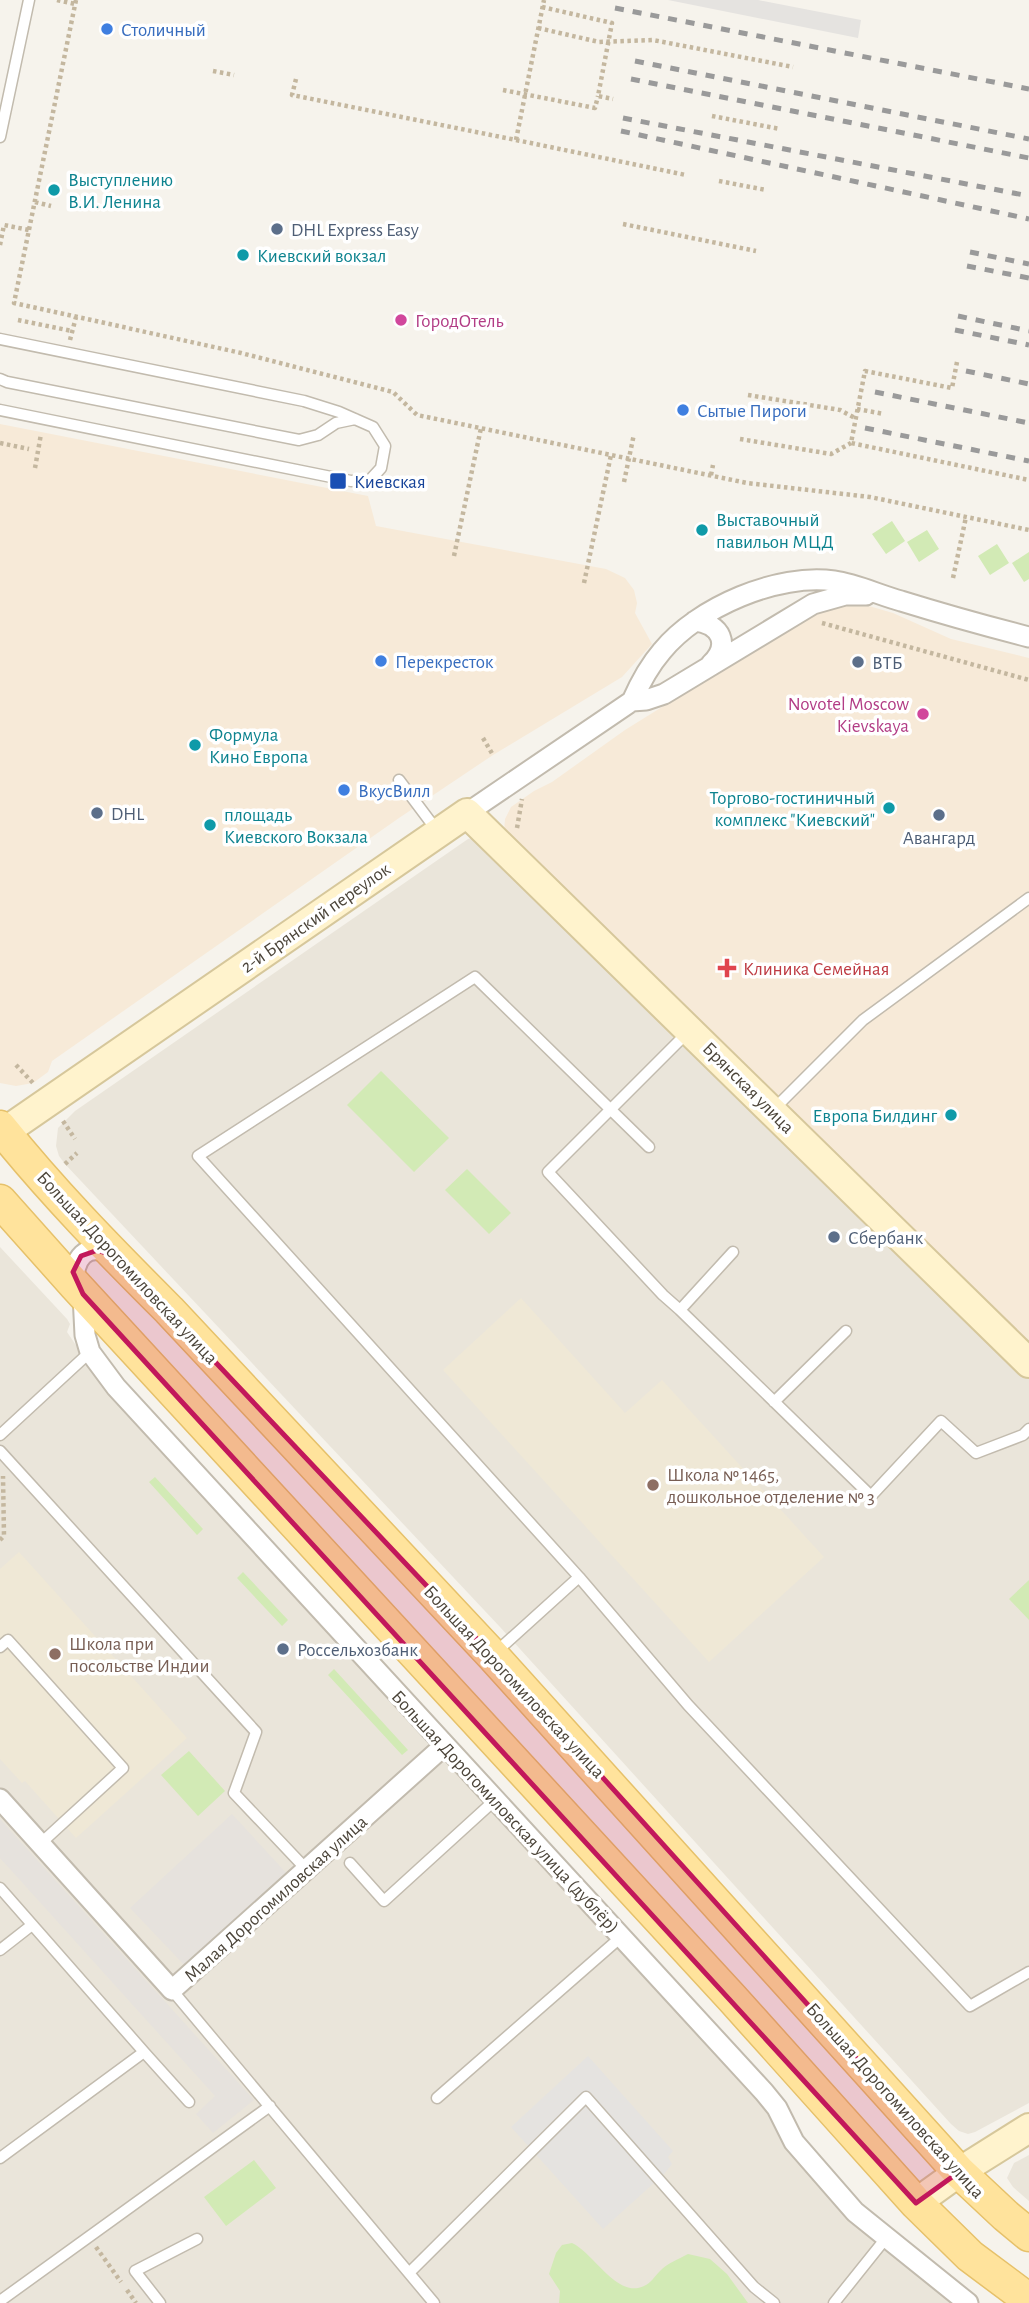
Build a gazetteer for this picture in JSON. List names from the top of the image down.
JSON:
{
  "streets": {
    "main road": ["Большая Дорогомиловская улица"],
    "street": [
      "2-й Брянский переулок",
      "Брянская улица",
      "Большая Дорогомиловская улица (дублёр)",
      "Малая Дорогомиловская улица"
    ]
  },
  "crossings": [
    ["2-й Брянский переулок", "Брянская улица"],
    ["2-й Брянский переулок", "Большая Дорогомиловская улица"],
    ["Большая Дорогомиловская улица", "Большая Дорогомиловская улица (дублёр)"],
    ["Большая Дорогомиловская улица (дублёр)", "Малая Дорогомиловская улица"]
  ],
  "places": {
    "other": [
      "Столичный",
      "Выступлению В.И. Ленина",
      "DHL Express Easy",
      "Киевский вокзал",
      "ГородОтель",
      "Сытые Пироги",
      "Выставочный павильон МЦД",
      "Перекресток",
      "ВТБ",
      "Novotel Moscow Kievskaya",
      "Формула Кино Европа",
      "ВкусВилл",
      "Торгово-гостиничный комплекс \"Киевский\"",
      "DHL",
      "Авангард",
      "площадь Киевского Вокзала",
      "Европа Билдинг",
      "Сбербанк",
      "Школа № 1465, дошкольное отделение № 3",
      "Россельхозбанк",
      "Школа при посольстве Индии"
    ],
    "transit": ["Киевская"],
    "health": ["Клиника Семейная"]
  }
}
